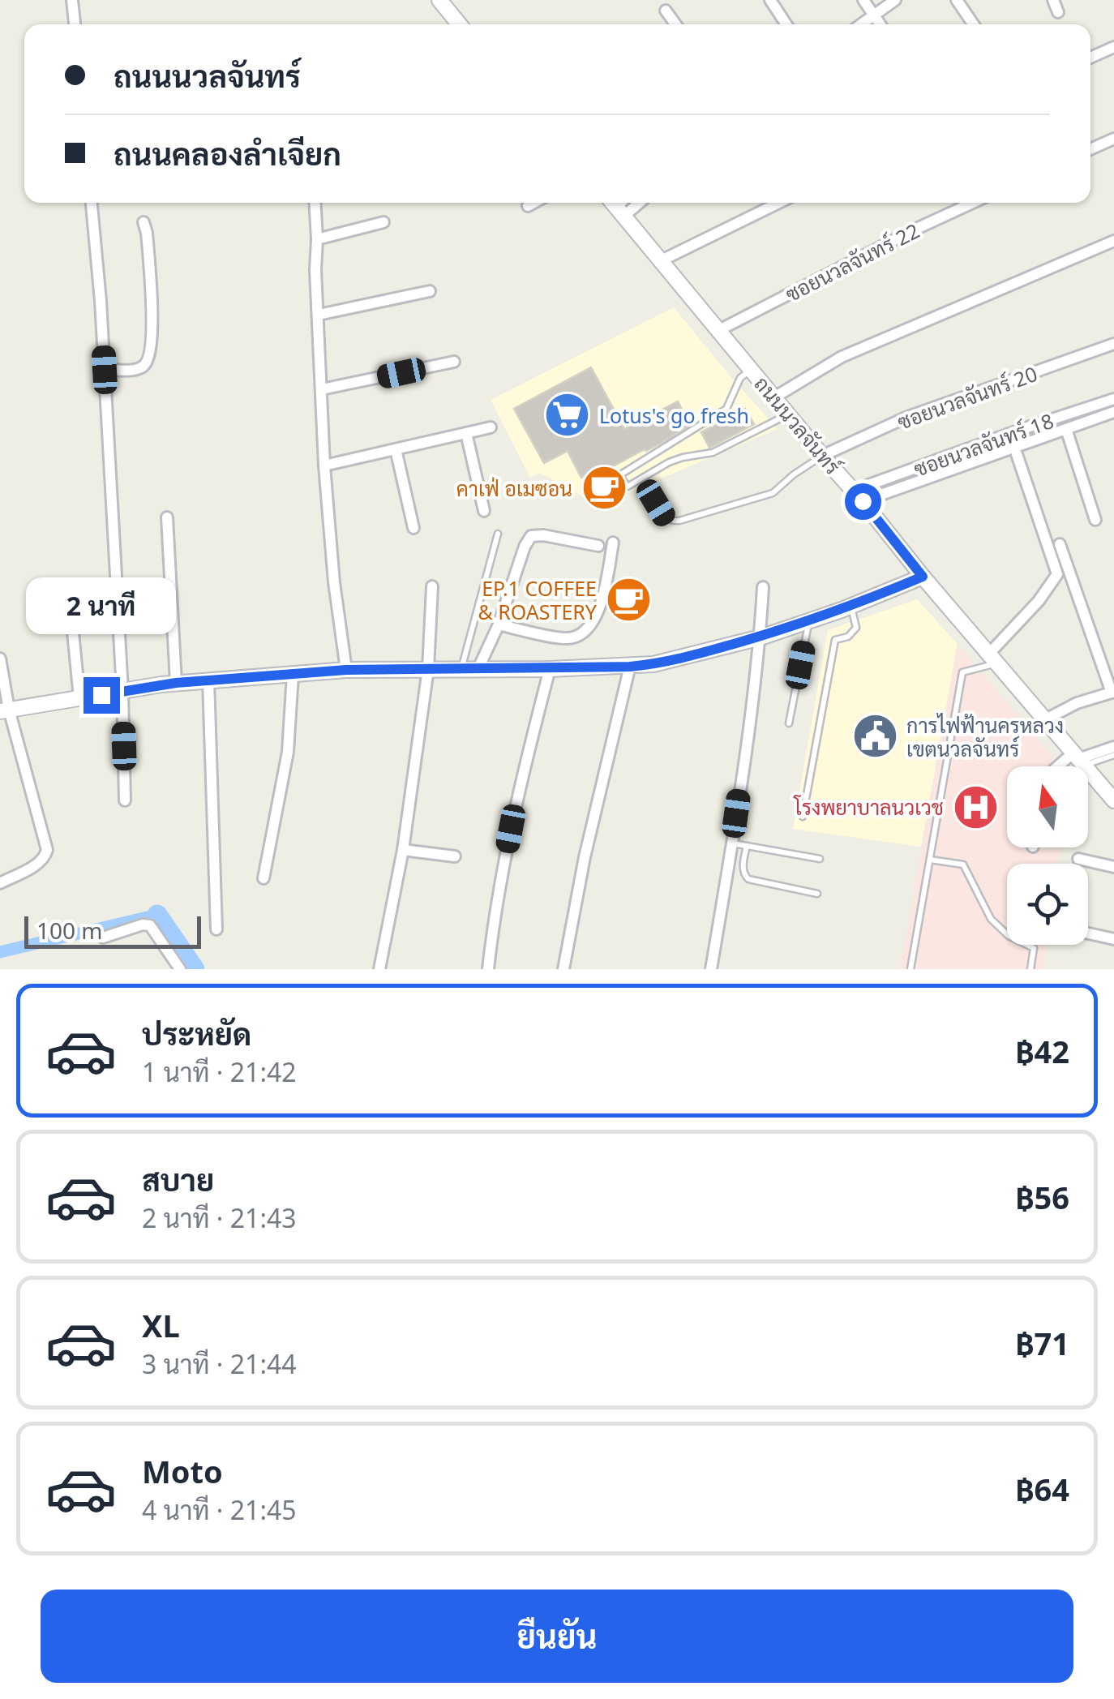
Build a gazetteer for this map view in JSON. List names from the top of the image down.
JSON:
{
  "streets": {
    "street": [
      "ซอยนวลจันทร์ 22",
      "ซอยนวลจันทร์ 20",
      "ถนนนวลจันทร์",
      "ซอยนวลจันทร์ 18"
    ]
  },
  "crossings": [
    ["ซอยนวลจันทร์ 22", "ถนนนวลจันทร์"],
    ["ซอยนวลจันทร์ 20", "ถนนนวลจันทร์"],
    ["ถนนนวลจันทร์", "ซอยนวลจันทร์ 18"]
  ],
  "places": {
    "supermarket": ["Lotus's go fresh"],
    "cafe": ["คาเฟ่ อเมซอน", "EP.1 COFFEE & ROASTERY"],
    "public building": ["การไฟฟ้านครหลวง เขตนวลจันทร์"],
    "hospital": ["โรงพยาบาลนวเวช"]
  },
  "scale_bar": "100 m",
  "north": "top",
  "page": {
    "banner": ["ถนนนวลจันทร์", "ถนนคลองลำเจียก"],
    "bubble": "2 นาที",
    "scale": "100 m",
    "list": [
      {
        "name": "ประหยัด",
        "note": "1 นาที · 21:42",
        "value": "฿42"
      },
      {
        "name": "สบาย",
        "note": "2 นาที · 21:43",
        "value": "฿56"
      },
      {
        "name": "XL",
        "note": "3 นาที · 21:44",
        "value": "฿71"
      },
      {
        "name": "Moto",
        "note": "4 นาที · 21:45",
        "value": "฿64"
      }
    ],
    "buttons": "ยืนยัน"
  }
}
